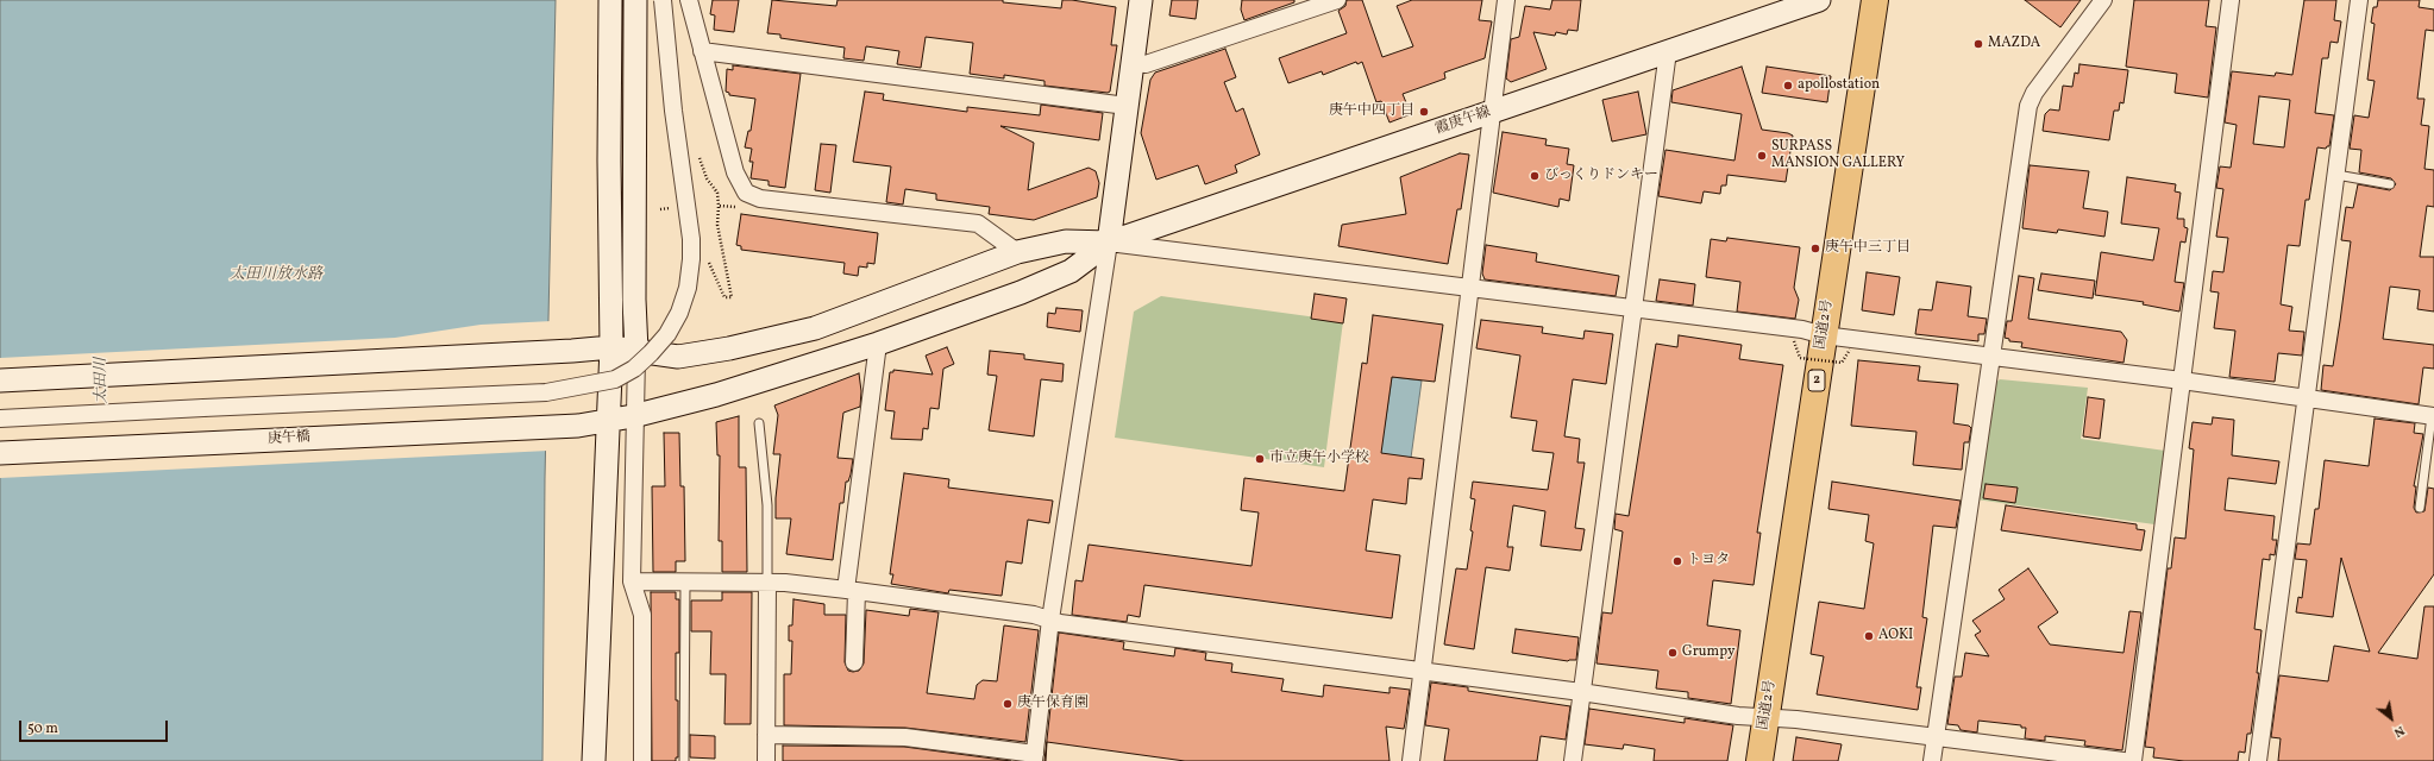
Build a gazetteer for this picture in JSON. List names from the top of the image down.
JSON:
{
  "streets": {
    "highway": ["国道2号", "2"],
    "street": ["霞庚午線", "庚午橋"]
  },
  "crossings": [
    ["霞庚午線", "庚午橋"]
  ],
  "water": ["太田川放水路", "太田川"],
  "places": [
    "MAZDA",
    "apollostation",
    "庚午中四丁目",
    "SURPASS MANSION GALLERY",
    "びっくりドンキー",
    "庚午中三丁目",
    "市立庚午小学校",
    "トヨタ",
    "AOKI",
    "Grumpy",
    "庚午保育園"
  ],
  "scale_bar": "50 m",
  "north": "bottom right"
}
